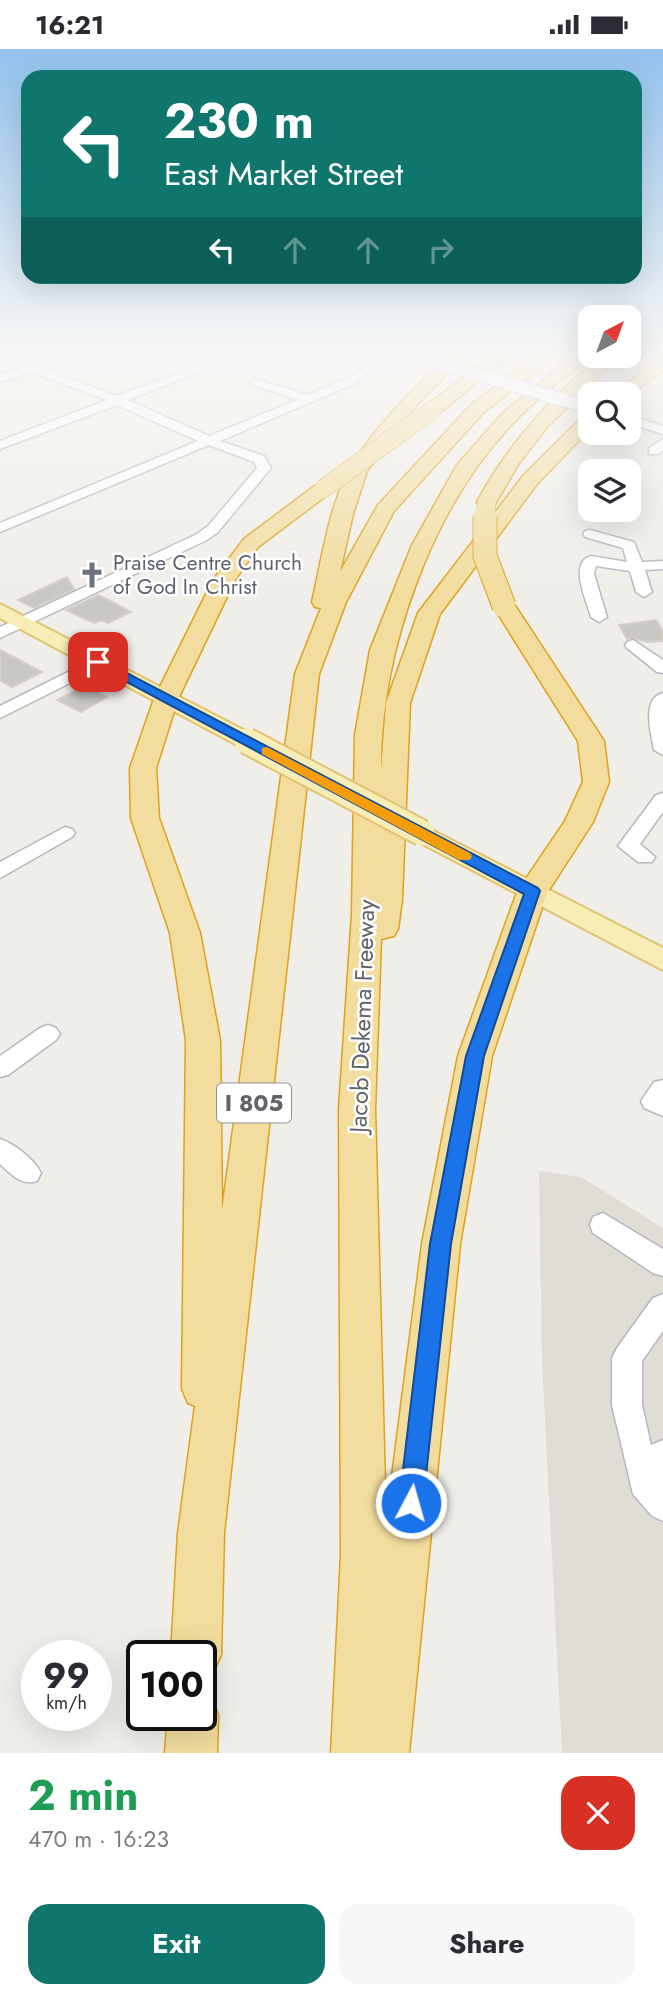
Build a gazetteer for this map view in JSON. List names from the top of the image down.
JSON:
{
  "streets": {
    "highway": ["Jacob Dekema Freeway", "I 805"]
  },
  "places": {
    "church": ["Praise Centre Church of God In Christ"]
  },
  "north": "top right",
  "page": {
    "status": "16:21",
    "turn": ["230 m", "East Market Street"],
    "speed": "99 km/h",
    "limit": "100",
    "heading": ["2 min", "470 m · 16:23"],
    "buttons": ["Exit", "Share"]
  }
}
